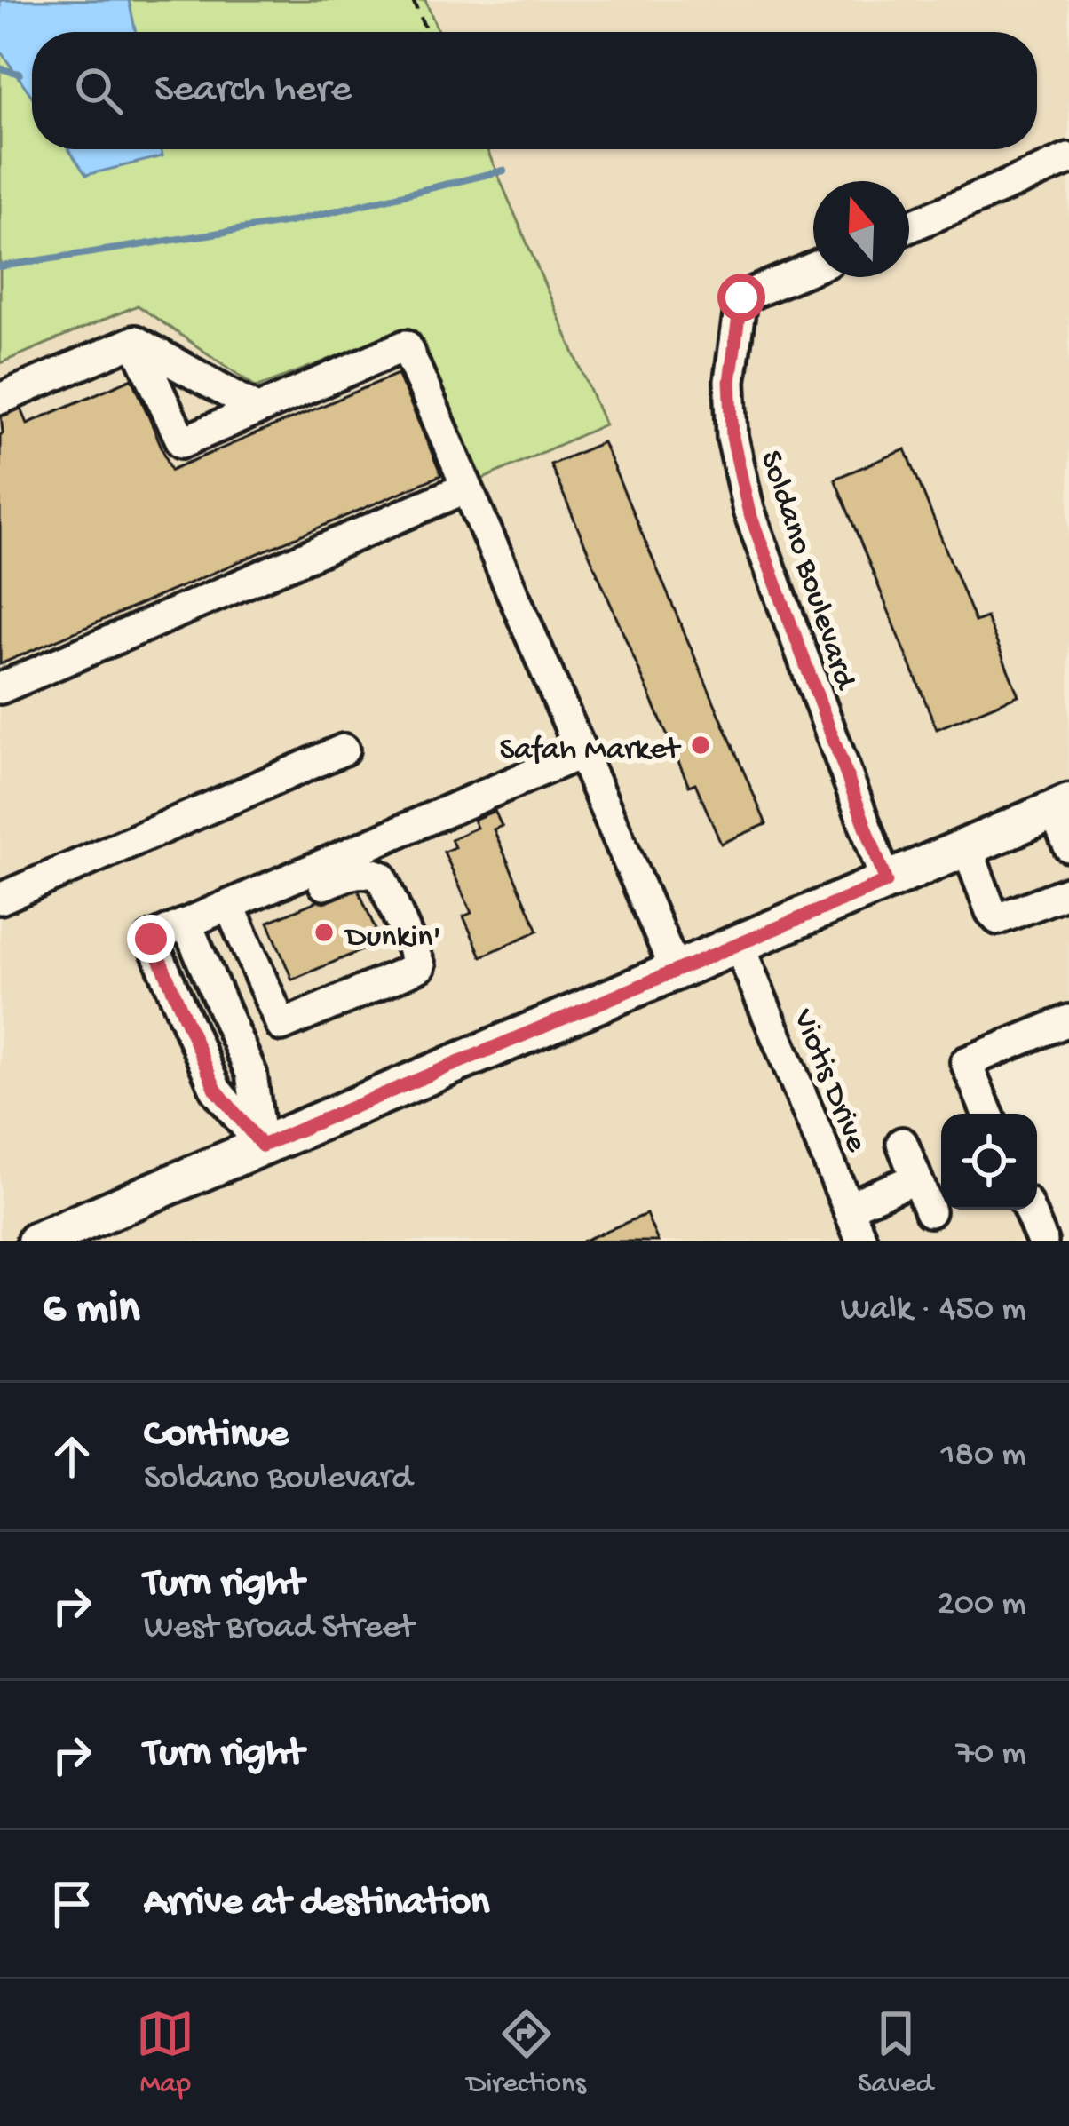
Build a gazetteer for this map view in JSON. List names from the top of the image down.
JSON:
{
  "streets": {
    "street": ["Soldano Boulevard", "Viotis Drive"]
  },
  "places": ["Safah Market", "Dunkin'"],
  "north": "top",
  "page": {
    "search": "Search here",
    "heading": ["6 min", "Walk · 450 m"],
    "list": [
      ["Continue", "Soldano Boulevard", "180 m"],
      ["Turn right", "West Broad Street", "200 m"],
      ["Turn right", "70 m"],
      "Arrive at destination"
    ],
    "nav": ["Map", "Directions", "Saved"]
  }
}
